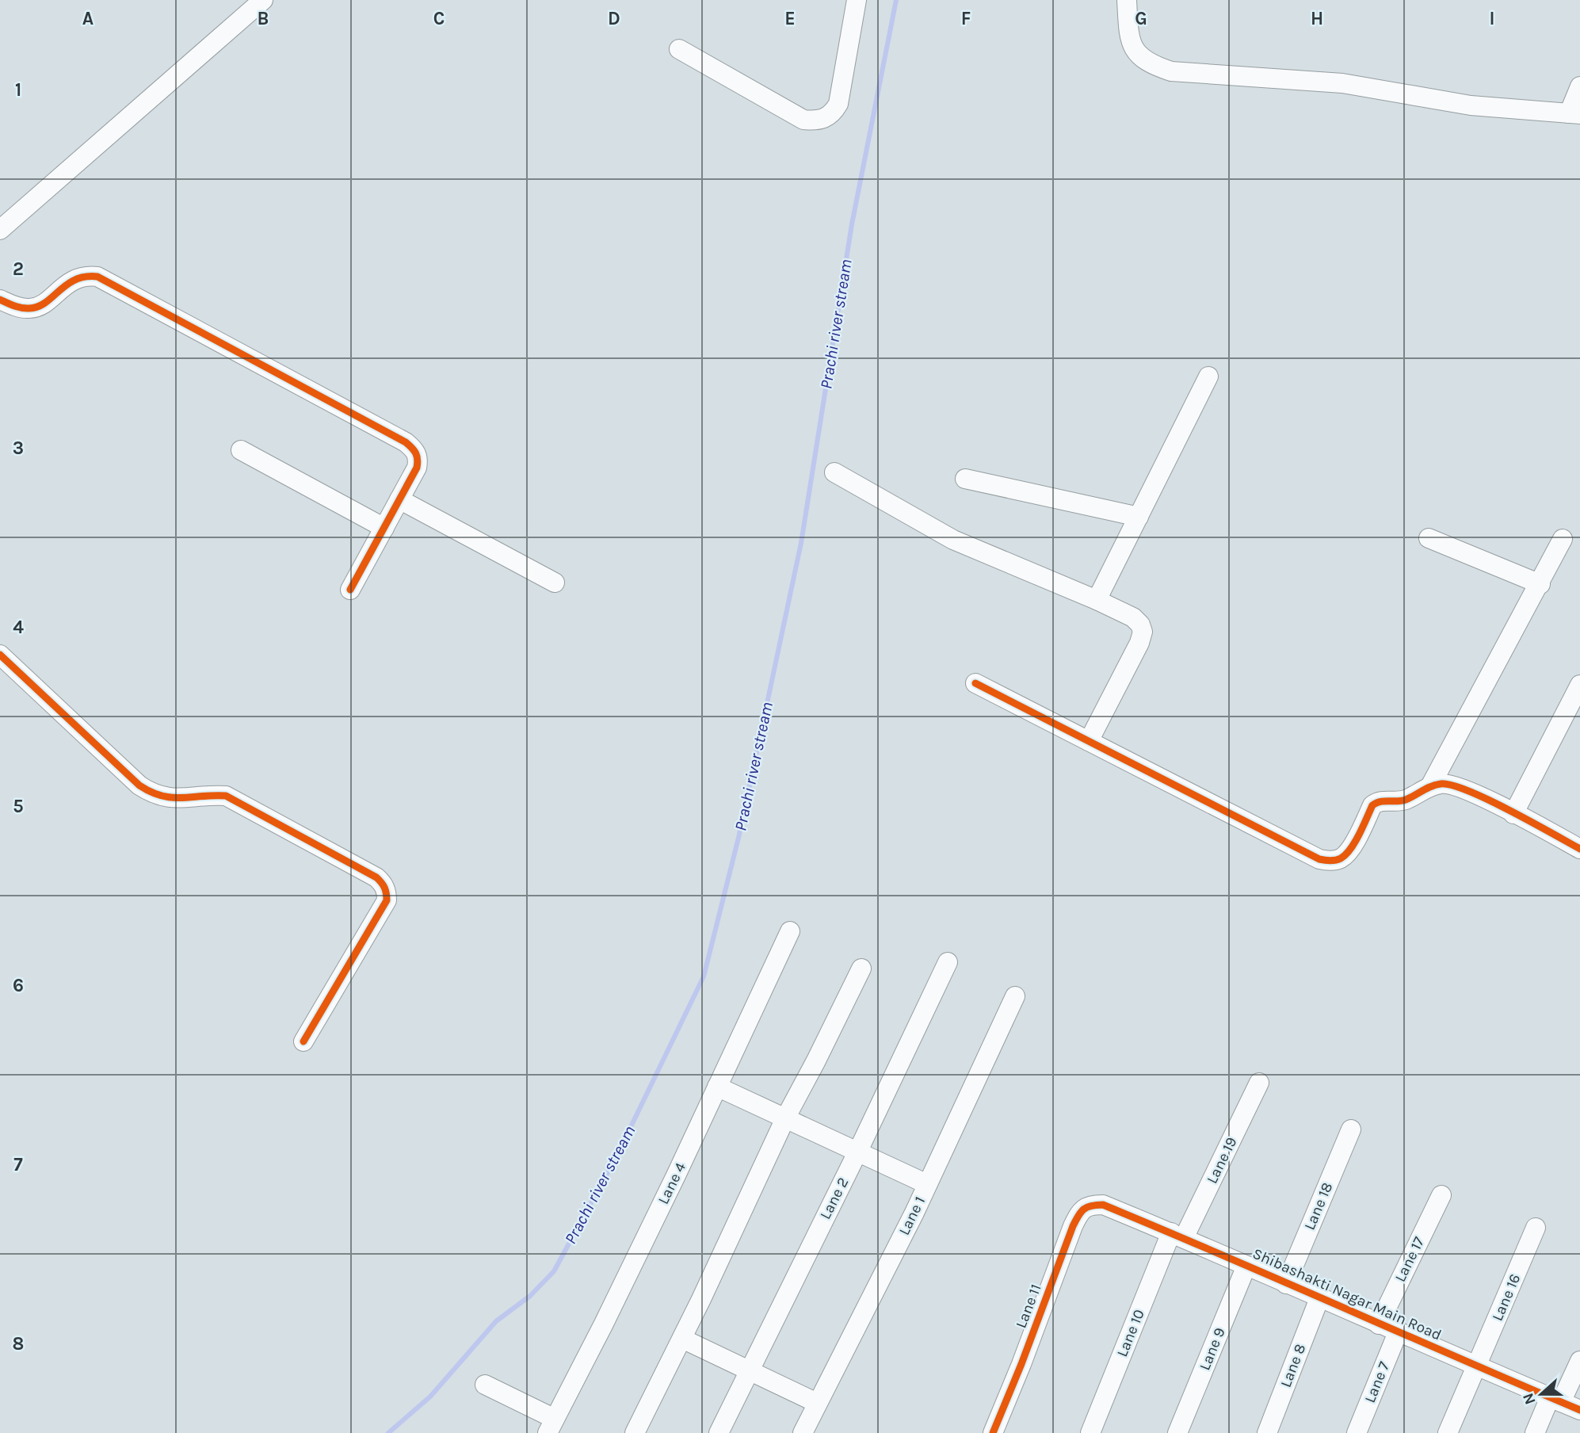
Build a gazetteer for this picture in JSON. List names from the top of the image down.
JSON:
{
  "streets": {
    "street": [
      "Lane 19",
      "Lane 4",
      "Lane 2",
      "Lane 18",
      "Lane 1",
      "Lane 17",
      "Shibashakti Nagar Main Road",
      "Lane 16",
      "Lane 11",
      "Lane 10",
      "Lane 9",
      "Lane 8",
      "Lane 7"
    ]
  },
  "crossings": [
    ["Lane 19", "Shibashakti Nagar Main Road"],
    ["Lane 19", "Lane 10"],
    ["Lane 18", "Shibashakti Nagar Main Road"],
    ["Lane 17", "Shibashakti Nagar Main Road"],
    ["Shibashakti Nagar Main Road", "Lane 16"],
    ["Shibashakti Nagar Main Road", "Lane 11"],
    ["Shibashakti Nagar Main Road", "Lane 10"],
    ["Shibashakti Nagar Main Road", "Lane 9"],
    ["Shibashakti Nagar Main Road", "Lane 8"],
    ["Shibashakti Nagar Main Road", "Lane 7"]
  ],
  "water": ["Prachi river stream"],
  "north": "left",
  "grid": {
    "columns": [
      "A",
      "B",
      "C",
      "D",
      "E",
      "F",
      "G",
      "H",
      "I"
    ],
    "rows": [
      "1",
      "2",
      "3",
      "4",
      "5",
      "6",
      "7",
      "8"
    ]
  }
}
